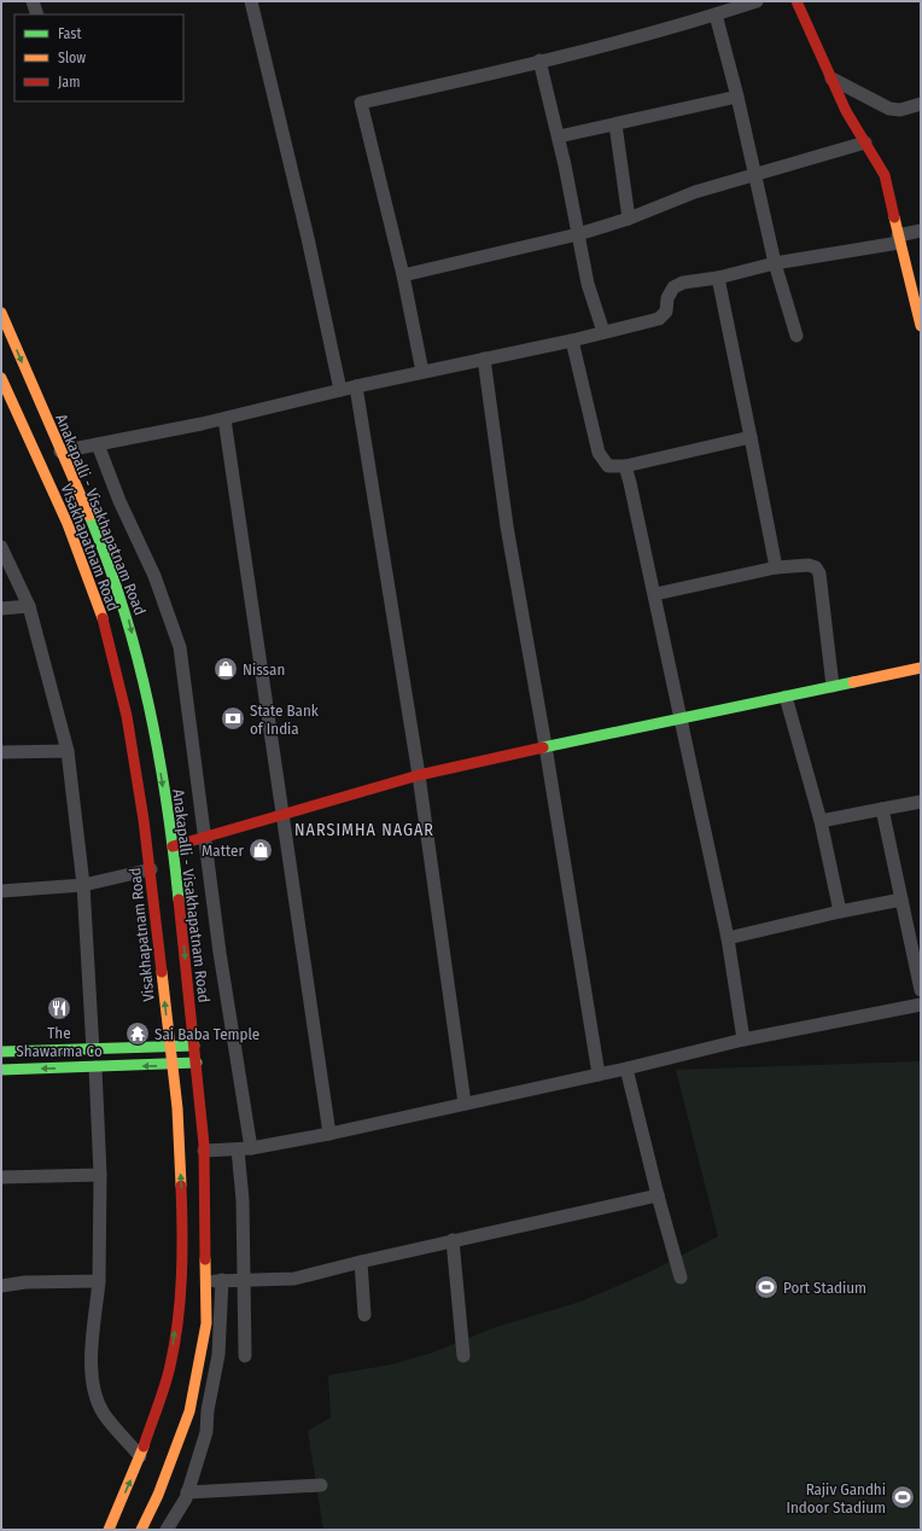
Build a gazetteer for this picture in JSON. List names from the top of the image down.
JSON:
{
  "streets": {
    "main road": ["Anakapalli - Visakhapatnam Road", "Visakhapatnam Road"]
  },
  "one_way": ["Anakapalli - Visakhapatnam Road", "Visakhapatnam Road"],
  "districts": ["NARSIMHA NAGAR"],
  "places": {
    "shop": ["Nissan", "Matter"],
    "bank": ["State Bank of India"],
    "restaurant": ["The Shawarma Co"],
    "temple": ["Sai Baba Temple"],
    "sports": ["Port Stadium", "Rajiv Gandhi Indoor Stadium"]
  },
  "legend": ["Fast", "Slow", "Jam"]
}
